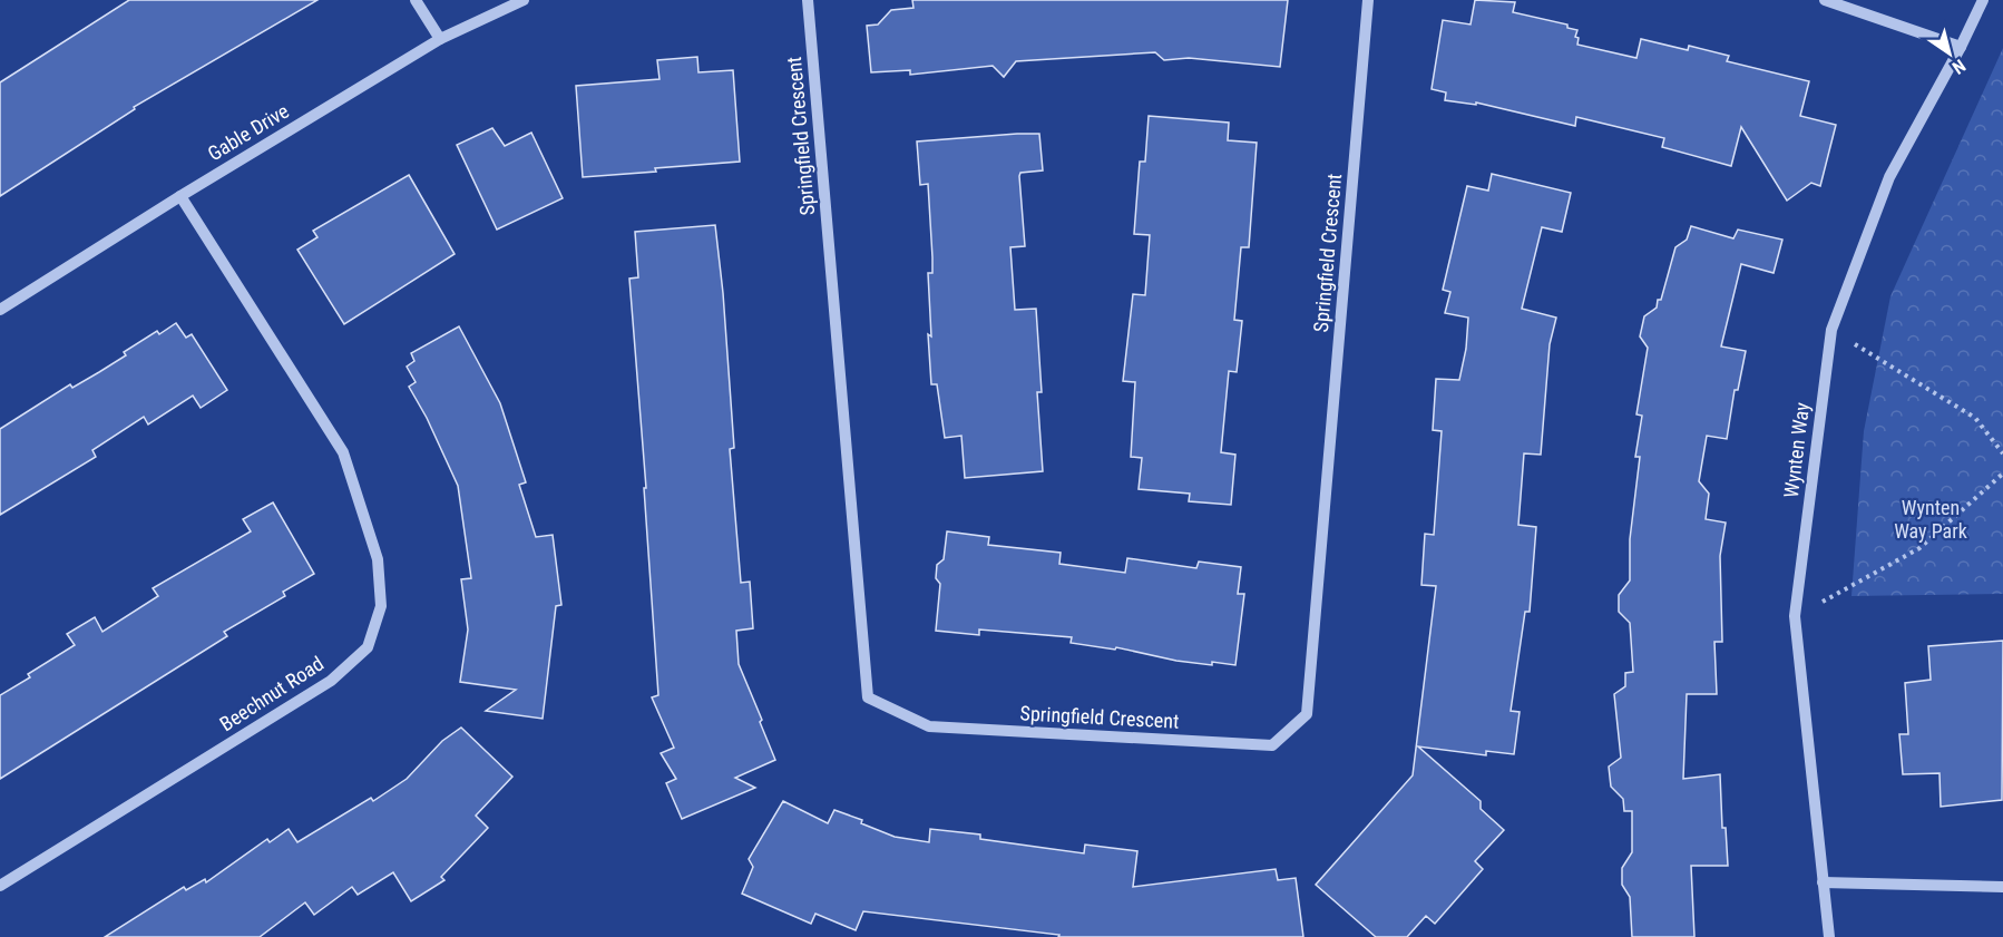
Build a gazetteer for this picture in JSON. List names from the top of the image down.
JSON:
{
  "streets": {
    "street": [
      "Gable Drive",
      "Springfield Crescent",
      "Wynten Way",
      "Beechnut Road"
    ]
  },
  "crossings": [
    ["Gable Drive", "Beechnut Road"]
  ],
  "parks": ["Wynten Way Park"],
  "north": "bottom right"
}
